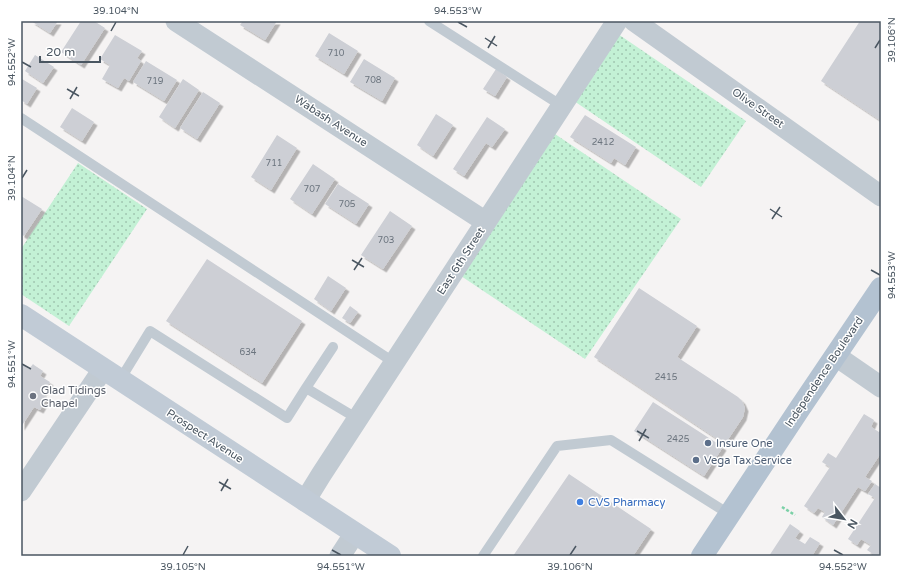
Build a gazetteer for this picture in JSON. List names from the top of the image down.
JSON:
{
  "streets": {
    "main road": ["Independence Boulevard", "Prospect Avenue"],
    "street": ["Olive Street", "Wabash Avenue", "East 6th Street"]
  },
  "crossings": [
    ["Wabash Avenue", "East 6th Street"],
    ["East 6th Street", "Prospect Avenue"]
  ],
  "places": [
    "Glad Tidings Chapel",
    "Insure One",
    "Vega Tax Service",
    "CVS Pharmacy"
  ],
  "house_numbers": [
    "710",
    "708",
    "719",
    "2412",
    "711",
    "707",
    "705",
    "703",
    "634",
    "2415",
    "2425"
  ],
  "scale_bar": "20 m",
  "north": "bottom right",
  "coordinates": [
    "39.104°N",
    "94.553°W",
    "39.106°N",
    "94.552°W",
    "94.551°W",
    "39.105°N"
  ]
}
